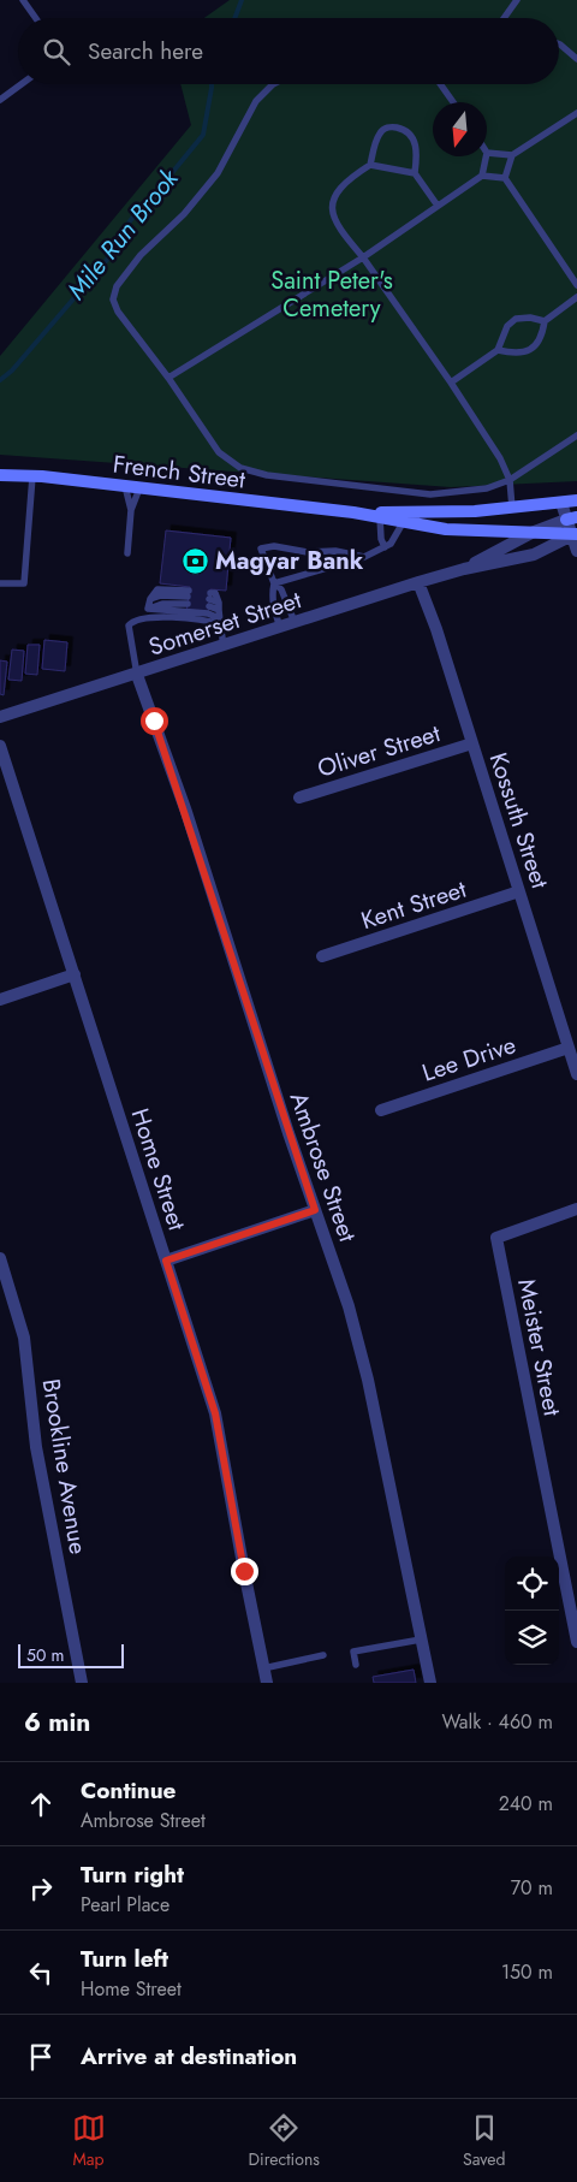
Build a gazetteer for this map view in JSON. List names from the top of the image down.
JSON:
{
  "streets": {
    "main road": ["French Street"],
    "street": [
      "Somerset Street",
      "Oliver Street",
      "Kossuth Street",
      "Kent Street",
      "Lee Drive",
      "Ambrose Street",
      "Home Street",
      "Meister Street",
      "Brookline Avenue"
    ]
  },
  "crossings": [
    ["French Street", "Somerset Street"],
    ["Somerset Street", "Kossuth Street"],
    ["Somerset Street", "Ambrose Street"],
    ["Oliver Street", "Kossuth Street"],
    ["Kossuth Street", "Kent Street"],
    ["Kossuth Street", "Lee Drive"]
  ],
  "water": ["Mile Run Brook"],
  "parks": ["Saint Peter's Cemetery"],
  "places": {
    "bank": ["Magyar Bank"]
  },
  "scale_bar": "50 m",
  "north": "bottom",
  "page": {
    "search": "Search here",
    "scale": "50 m",
    "heading": ["6 min", "Walk · 460 m"],
    "list": [
      ["Continue", "Ambrose Street", "240 m"],
      ["Turn right", "Pearl Place", "70 m"],
      ["Turn left", "Home Street", "150 m"],
      "Arrive at destination"
    ],
    "nav": ["Map", "Directions", "Saved"]
  }
}
